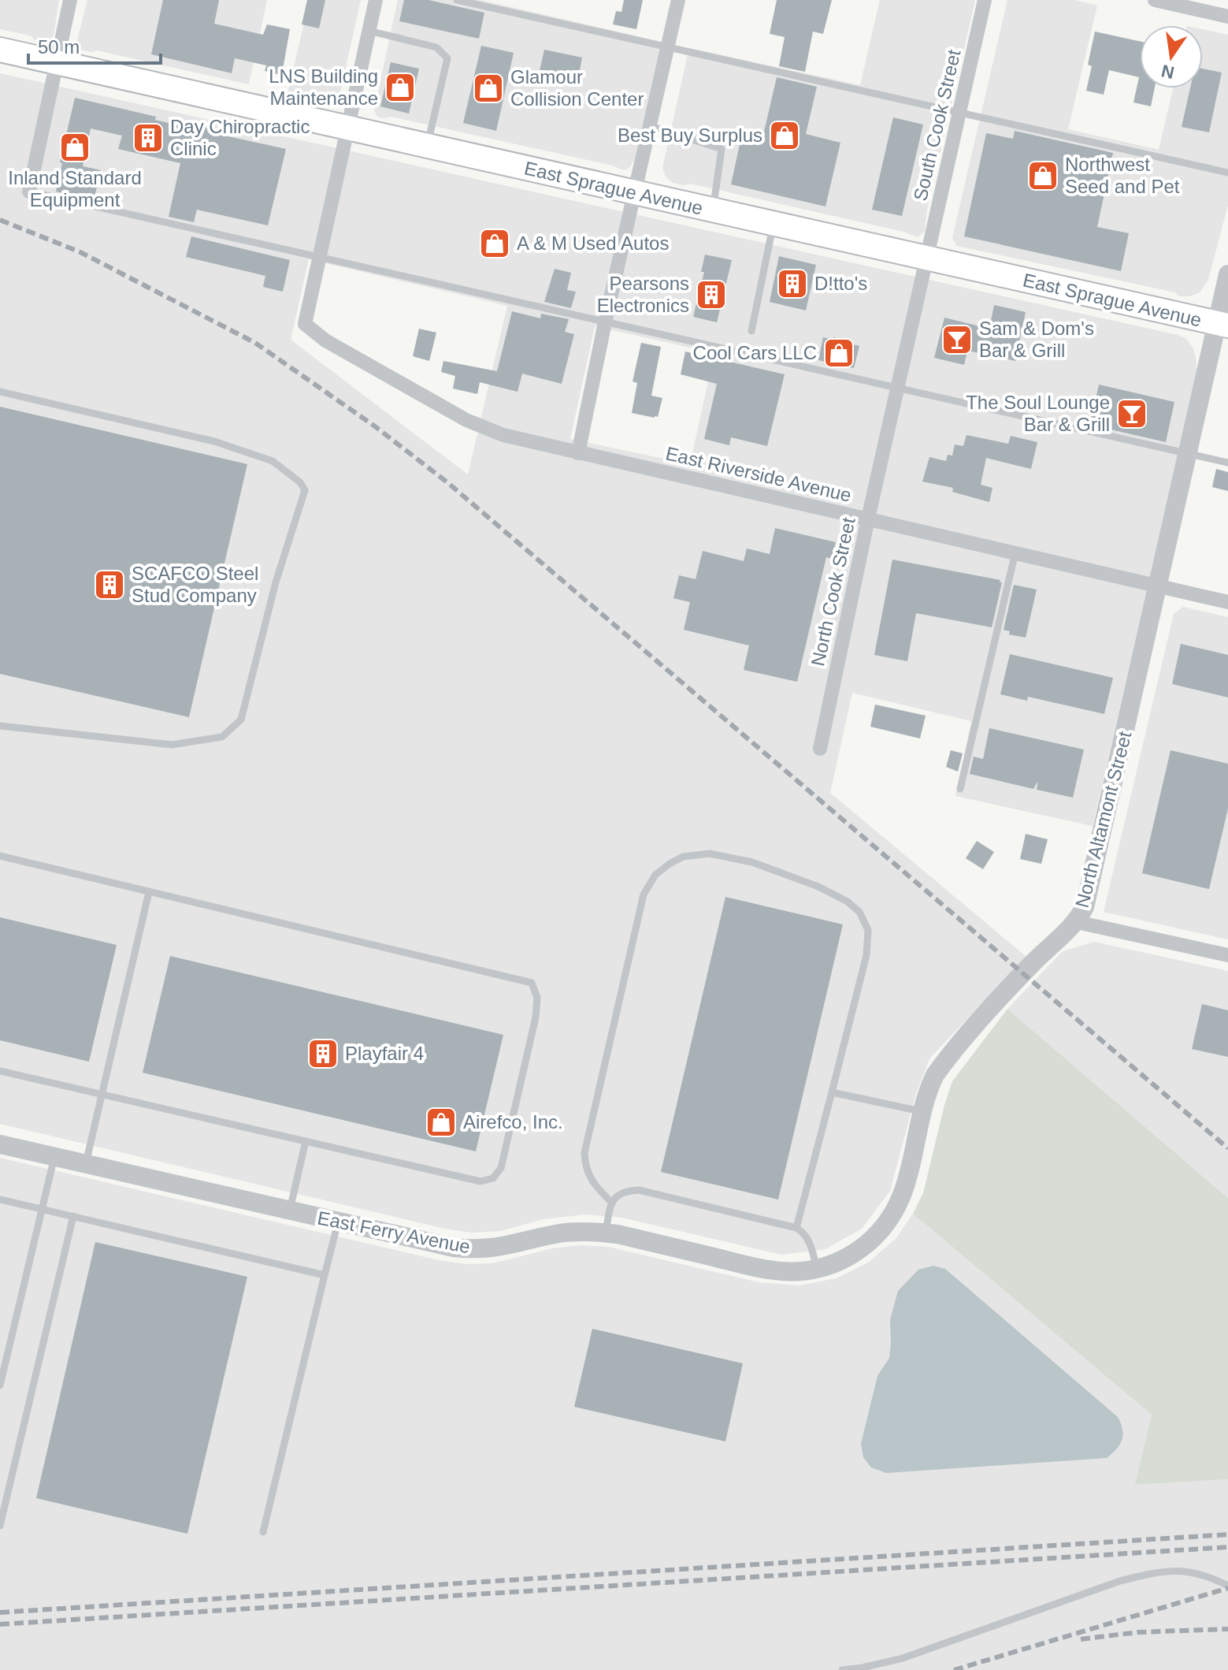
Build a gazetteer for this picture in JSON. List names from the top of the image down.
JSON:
{
  "streets": {
    "main road": ["East Sprague Avenue"],
    "street": [
      "South Cook Street",
      "East Riverside Avenue",
      "North Cook Street",
      "North Altamont Street",
      "East Ferry Avenue"
    ]
  },
  "crossings": [
    ["South Cook Street", "East Sprague Avenue"],
    ["South Cook Street", "North Cook Street"],
    ["East Sprague Avenue", "North Cook Street"],
    ["East Sprague Avenue", "North Altamont Street"],
    ["East Riverside Avenue", "North Cook Street"],
    ["East Riverside Avenue", "North Altamont Street"],
    ["North Altamont Street", "East Ferry Avenue"]
  ],
  "places": {
    "shop": [
      "LNS Building Maintenance",
      "Glamour Collision Center",
      "Best Buy Surplus",
      "Inland Standard Equipment",
      "Northwest Seed and Pet",
      "A & M Used Autos",
      "Cool Cars LLC",
      "Airefco, Inc."
    ],
    "building": [
      "Day Chiropractic Clinic",
      "D!tto's",
      "Pearsons Electronics",
      "SCAFCO Steel Stud Company",
      "Playfair 4"
    ],
    "bar": ["Sam & Dom's Bar & Grill", "The Soul Lounge Bar & Grill"]
  },
  "scale_bar": "50 m",
  "north": "bottom"
}
